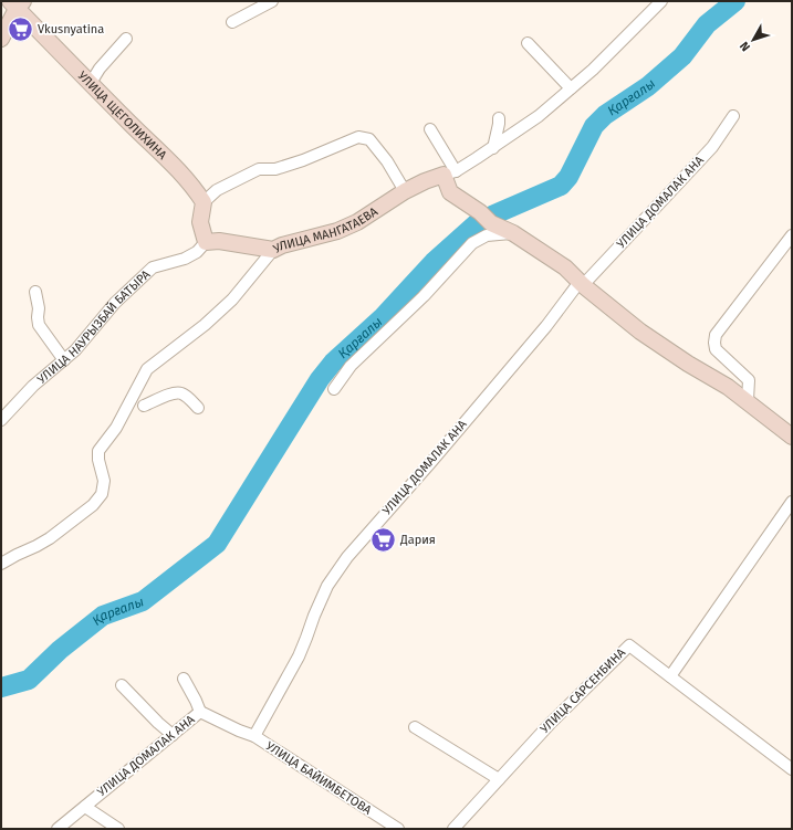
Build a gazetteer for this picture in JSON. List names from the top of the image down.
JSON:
{
  "streets": {
    "street": [
      "УЛИЦА ЩЕГОЛИХИНА",
      "УЛИЦА ДОМАЛАК АНА",
      "УЛИЦА МАНГАТАЕВА",
      "УЛИЦА НАУРЫЗБАЙ БАТЫРА",
      "УЛИЦА САРСЕНБИНА",
      "УЛИЦА БАЙИМБЕТОВА"
    ]
  },
  "crossings": [
    ["УЛИЦА ДОМАЛАК АНА", "УЛИЦА БАЙИМБЕТОВА"]
  ],
  "water": ["Қарғалы"],
  "places": {
    "supermarket": ["Vkusnyatina", "Дария"]
  },
  "north": "bottom left"
}
